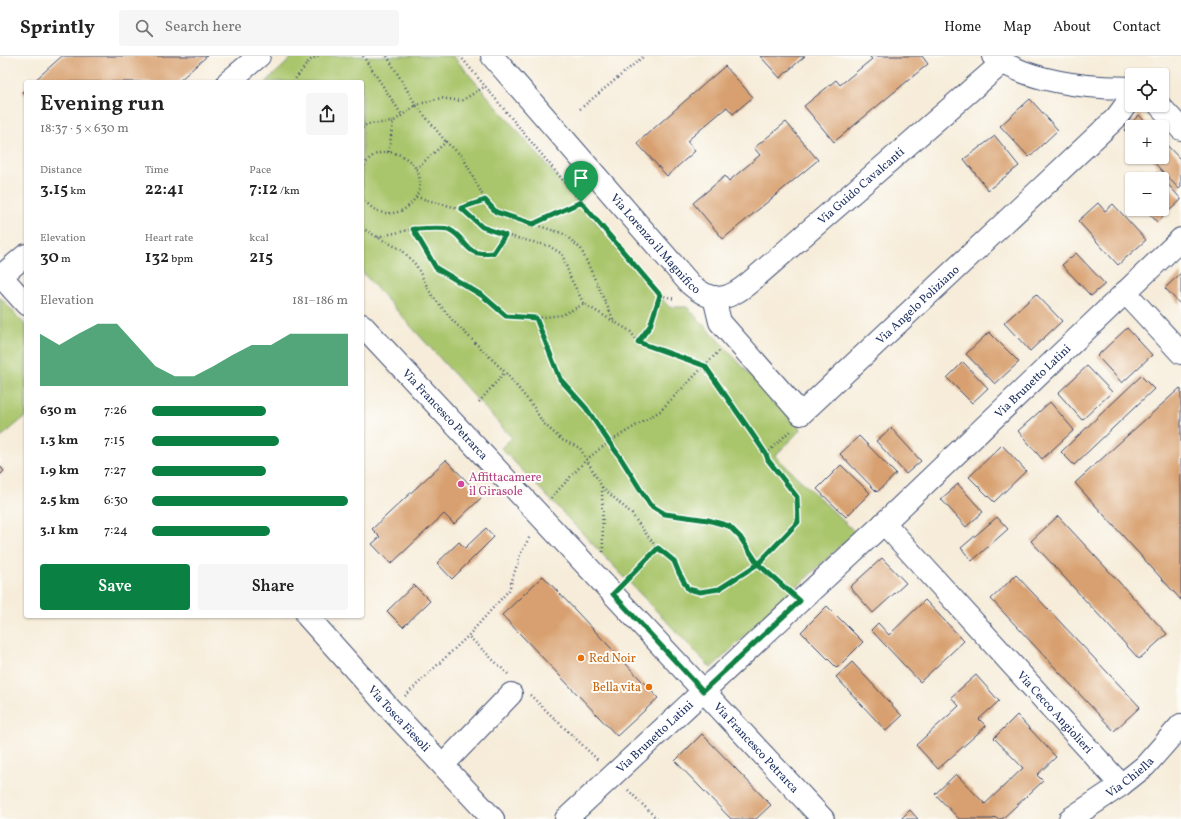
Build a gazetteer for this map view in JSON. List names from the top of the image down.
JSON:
{
  "streets": {
    "street": [
      "Via Guido Cavalcanti",
      "Via Lorenzo il Magnifico",
      "Via Angelo Poliziano",
      "Via Brunetto Latini",
      "Via Francesco Petrarca",
      "Via Cecco Angiolieri",
      "Via Tosca Fiesoli",
      "Via Chiella"
    ]
  },
  "crossings": [
    ["Via Guido Cavalcanti", "Via Lorenzo il Magnifico"],
    ["Via Brunetto Latini", "Via Francesco Petrarca"],
    ["Via Brunetto Latini", "Via Cecco Angiolieri"],
    ["Via Cecco Angiolieri", "Via Chiella"]
  ],
  "places": ["Affittacamere il Girasole", "Red Noir", "Bella vita"],
  "page": {
    "header": "Sprintly",
    "search": "Search here",
    "nav": [
      "Home",
      "Map",
      "About",
      "Contact"
    ],
    "map_buttons": ["+", "−"],
    "heading": ["Evening run", "18:37 · 5 × 630 m"],
    "stats": [
      ["Distance", "3.15 km"],
      ["Time", "22:41"],
      ["Pace", "7:12 /km"],
      ["Elevation", "30 m"],
      ["Heart rate", "132 bpm"],
      ["kcal", "215"]
    ],
    "chart": ["Elevation", "181–186 m"],
    "list": [
      {
        "name": "630 m",
        "note": "7:26"
      },
      {
        "name": "1.3 km",
        "note": "7:15"
      },
      {
        "name": "1.9 km",
        "note": "7:27"
      },
      {
        "name": "2.5 km",
        "note": "6:30"
      },
      {
        "name": "3.1 km",
        "note": "7:24"
      }
    ],
    "buttons": ["Save", "Share"]
  }
}
